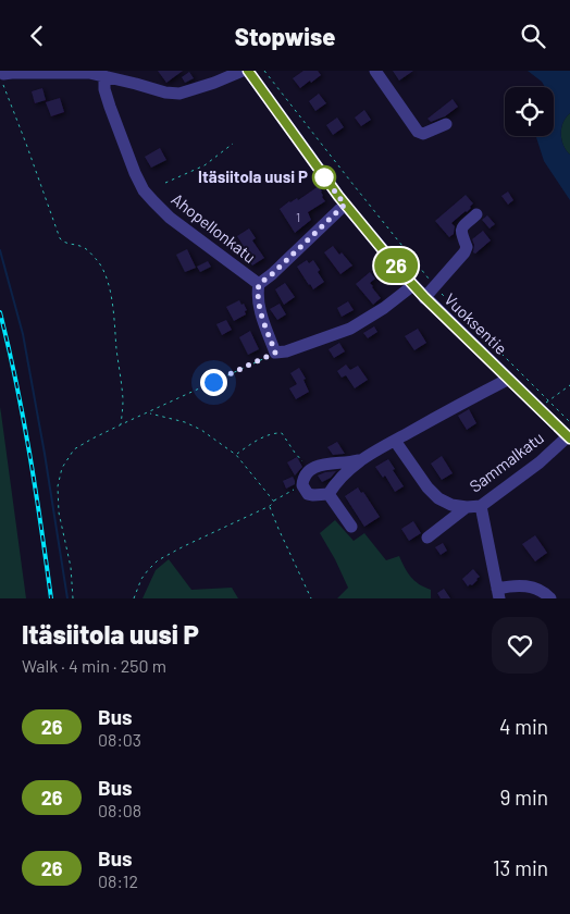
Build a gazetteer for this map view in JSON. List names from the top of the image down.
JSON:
{
  "streets": {
    "street": ["Ahopellonkatu", "Vuoksentie", "Sammalkatu"]
  },
  "crossings": [
    ["Vuoksentie", "Sammalkatu"]
  ],
  "places": ["Itäsiitola uusi P"],
  "lines": ["bus line 26"],
  "house_numbers": ["1"],
  "page": {
    "header": "Stopwise",
    "on_map": "26",
    "heading": ["Itäsiitola uusi P", "Walk · 4 min · 250 m"],
    "list": [
      {
        "mark": "26",
        "name": "Bus",
        "note": "08:03",
        "value": "4 min"
      },
      {
        "mark": "26",
        "name": "Bus",
        "note": "08:08",
        "value": "9 min"
      },
      {
        "mark": "26",
        "name": "Bus",
        "note": "08:12",
        "value": "13 min"
      }
    ]
  }
}
